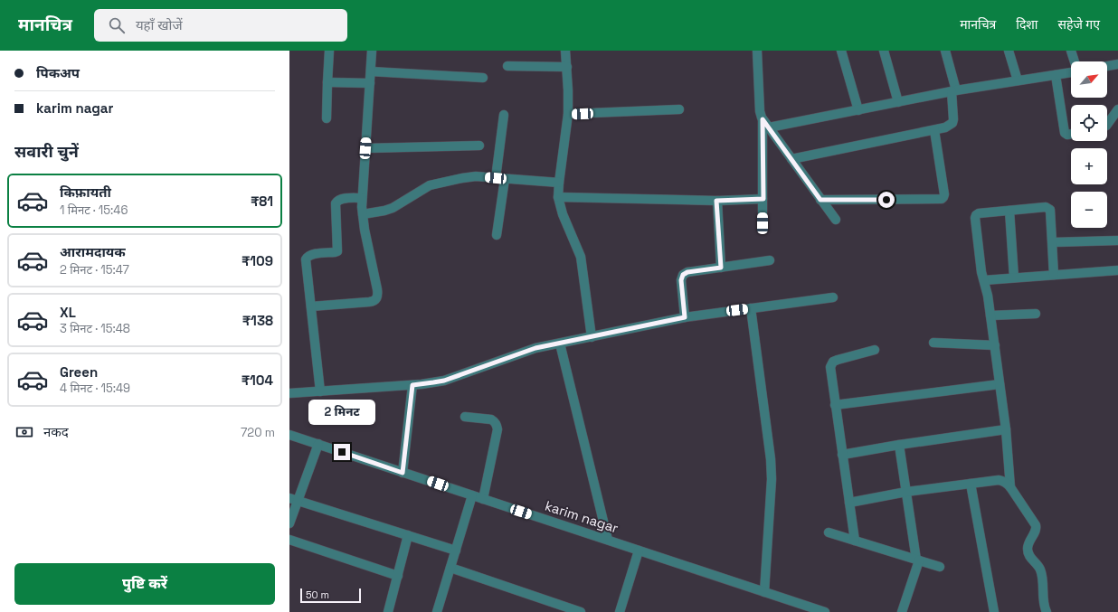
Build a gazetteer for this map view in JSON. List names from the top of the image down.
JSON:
{
  "streets": {
    "street": ["karim nagar"]
  },
  "scale_bar": "50 m",
  "north": "top right",
  "page": {
    "header": "मानचित्र",
    "search": "यहाँ खोजें",
    "nav": ["मानचित्र", "दिशा", "सहेजे गए"],
    "banner": ["पिकअप", "karim nagar"],
    "map_buttons": ["+", "−"],
    "heading": "सवारी चुनें",
    "list": [
      {
        "name": "किफ़ायती",
        "note": "1 मिनट · 15:46",
        "value": "₹81"
      },
      {
        "name": "आरामदायक",
        "note": "2 मिनट · 15:47",
        "value": "₹109"
      },
      {
        "name": "XL",
        "note": "3 मिनट · 15:48",
        "value": "₹138"
      },
      {
        "name": "Green",
        "note": "4 मिनट · 15:49",
        "value": "₹104"
      }
    ],
    "bubble": "2 मिनट",
    "pay": ["नकद", "720 m"],
    "buttons": "पुष्टि करें",
    "scale": "50 m"
  }
}
